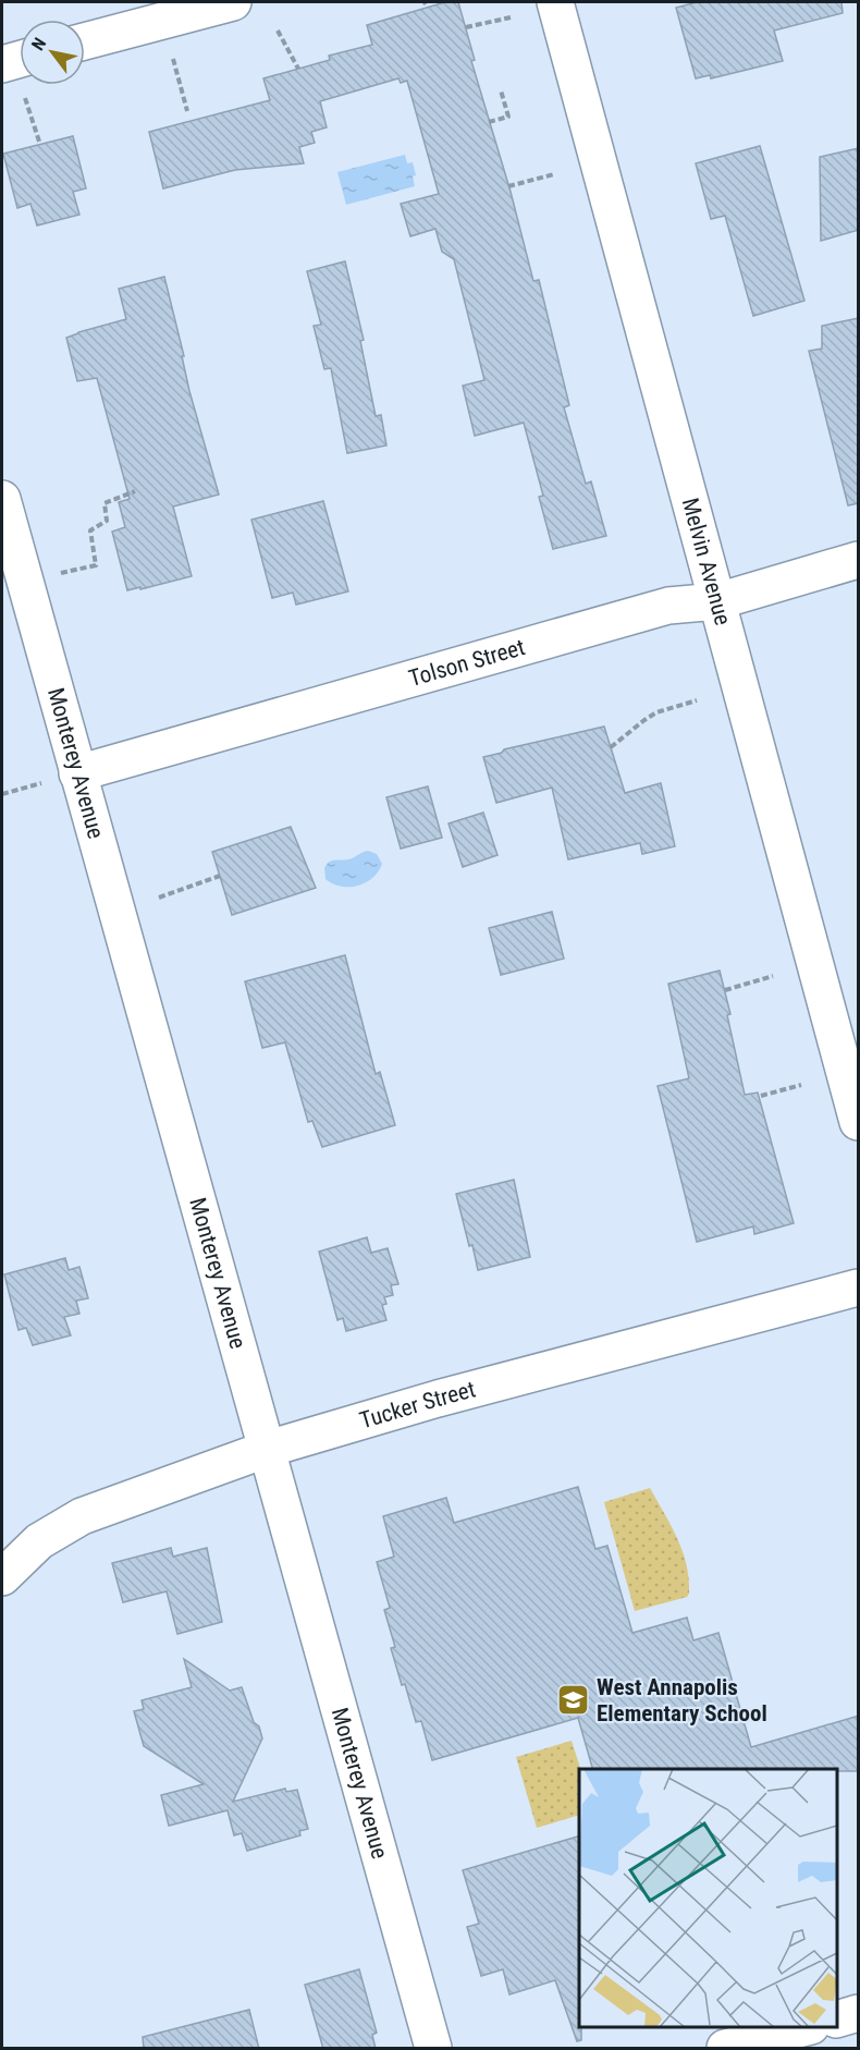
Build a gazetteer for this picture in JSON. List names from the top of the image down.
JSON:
{
  "streets": {
    "street": [
      "Melvin Avenue",
      "Tolson Street",
      "Monterey Avenue",
      "Tucker Street"
    ]
  },
  "crossings": [
    ["Melvin Avenue", "Tolson Street"],
    ["Tolson Street", "Monterey Avenue"],
    ["Monterey Avenue", "Tucker Street"]
  ],
  "places": {
    "school or university": ["West Annapolis Elementary School"]
  },
  "north": "top left"
}
